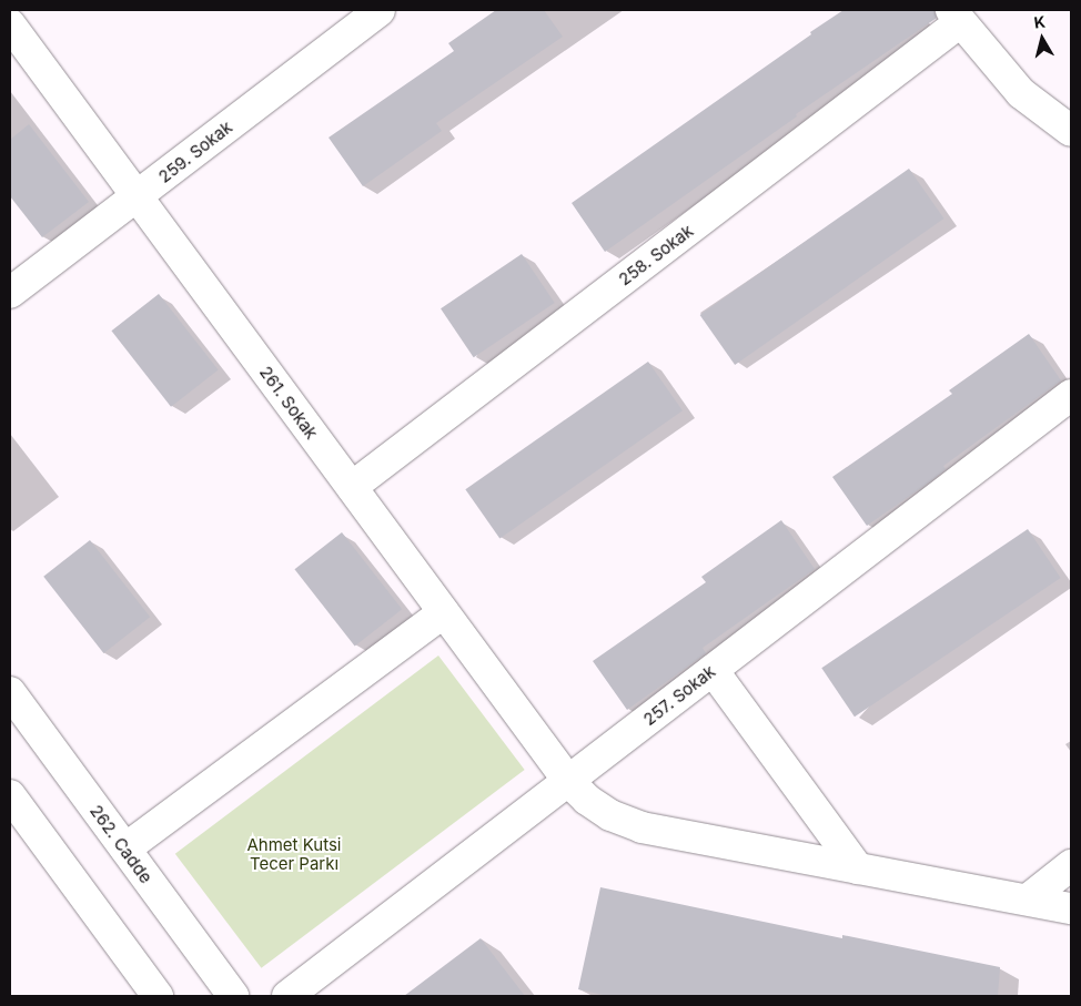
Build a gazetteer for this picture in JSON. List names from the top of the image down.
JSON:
{
  "streets": {
    "street": [
      "259. Sokak",
      "258. Sokak",
      "261. Sokak",
      "257. Sokak",
      "262. Cadde"
    ]
  },
  "crossings": [
    ["259. Sokak", "261. Sokak"],
    ["258. Sokak", "261. Sokak"],
    ["261. Sokak", "257. Sokak"]
  ],
  "parks": ["Ahmet Kutsi Tecer Parkı"],
  "north": "top"
}
